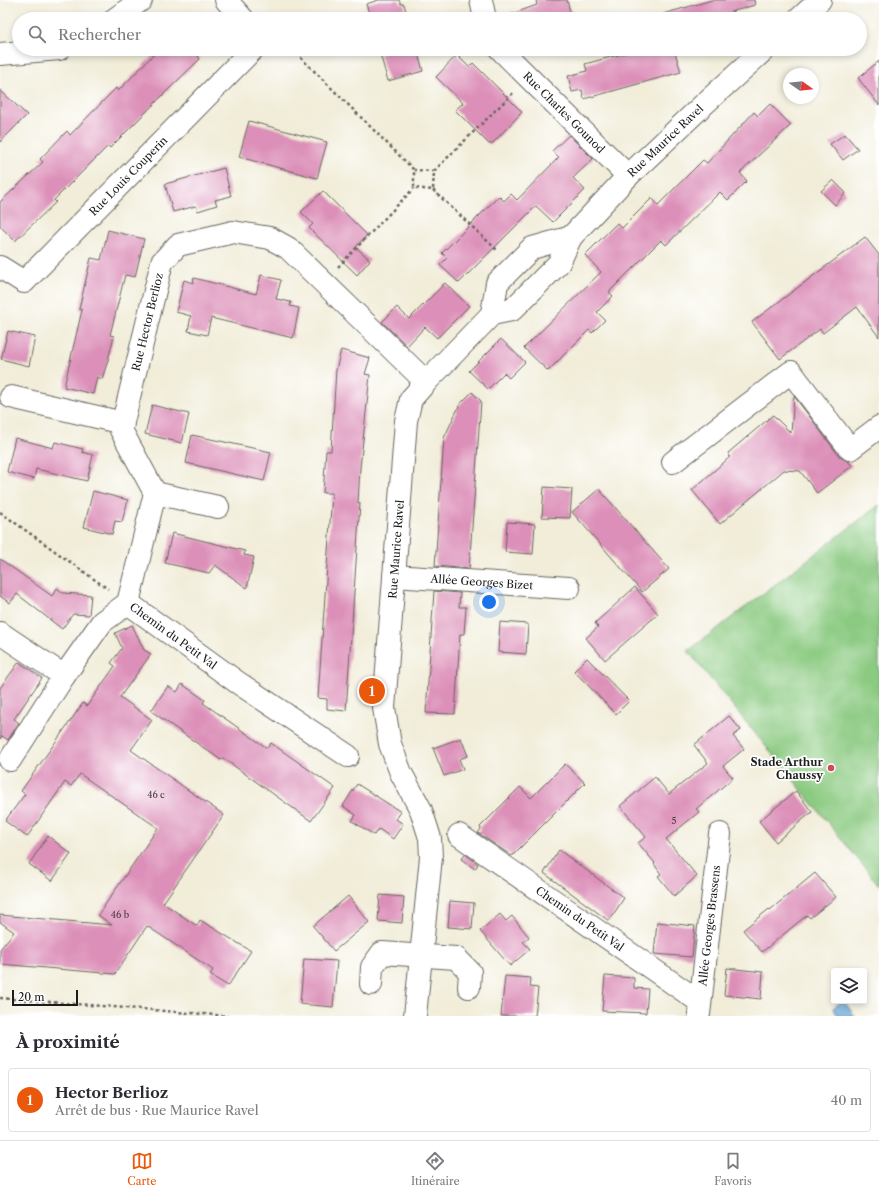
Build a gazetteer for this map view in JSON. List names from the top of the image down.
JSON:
{
  "streets": {
    "street": [
      "Rue Charles Gounod",
      "Rue Maurice Ravel",
      "Rue Louis Couperin",
      "Rue Hector Berlioz",
      "Allée Georges Bizet",
      "Chemin du Petit Val",
      "Allée Georges Brassens"
    ]
  },
  "crossings": [
    ["Rue Charles Gounod", "Rue Maurice Ravel"],
    ["Rue Maurice Ravel", "Rue Hector Berlioz"],
    ["Rue Maurice Ravel", "Allée Georges Bizet"],
    ["Chemin du Petit Val", "Allée Georges Brassens"]
  ],
  "places": ["Stade Arthur Chaussy"],
  "house_numbers": ["46 c", "5", "46 b"],
  "scale_bar": "20 m",
  "north": "right",
  "page": {
    "search": "Rechercher",
    "pins": "1",
    "scale": "20 m",
    "heading": "À proximité",
    "list": [
      {
        "mark": "1",
        "name": "Hector Berlioz",
        "note": "Arrêt de bus · Rue Maurice Ravel",
        "value": "40 m"
      }
    ],
    "nav": ["Carte", "Itinéraire", "Favoris"]
  }
}
